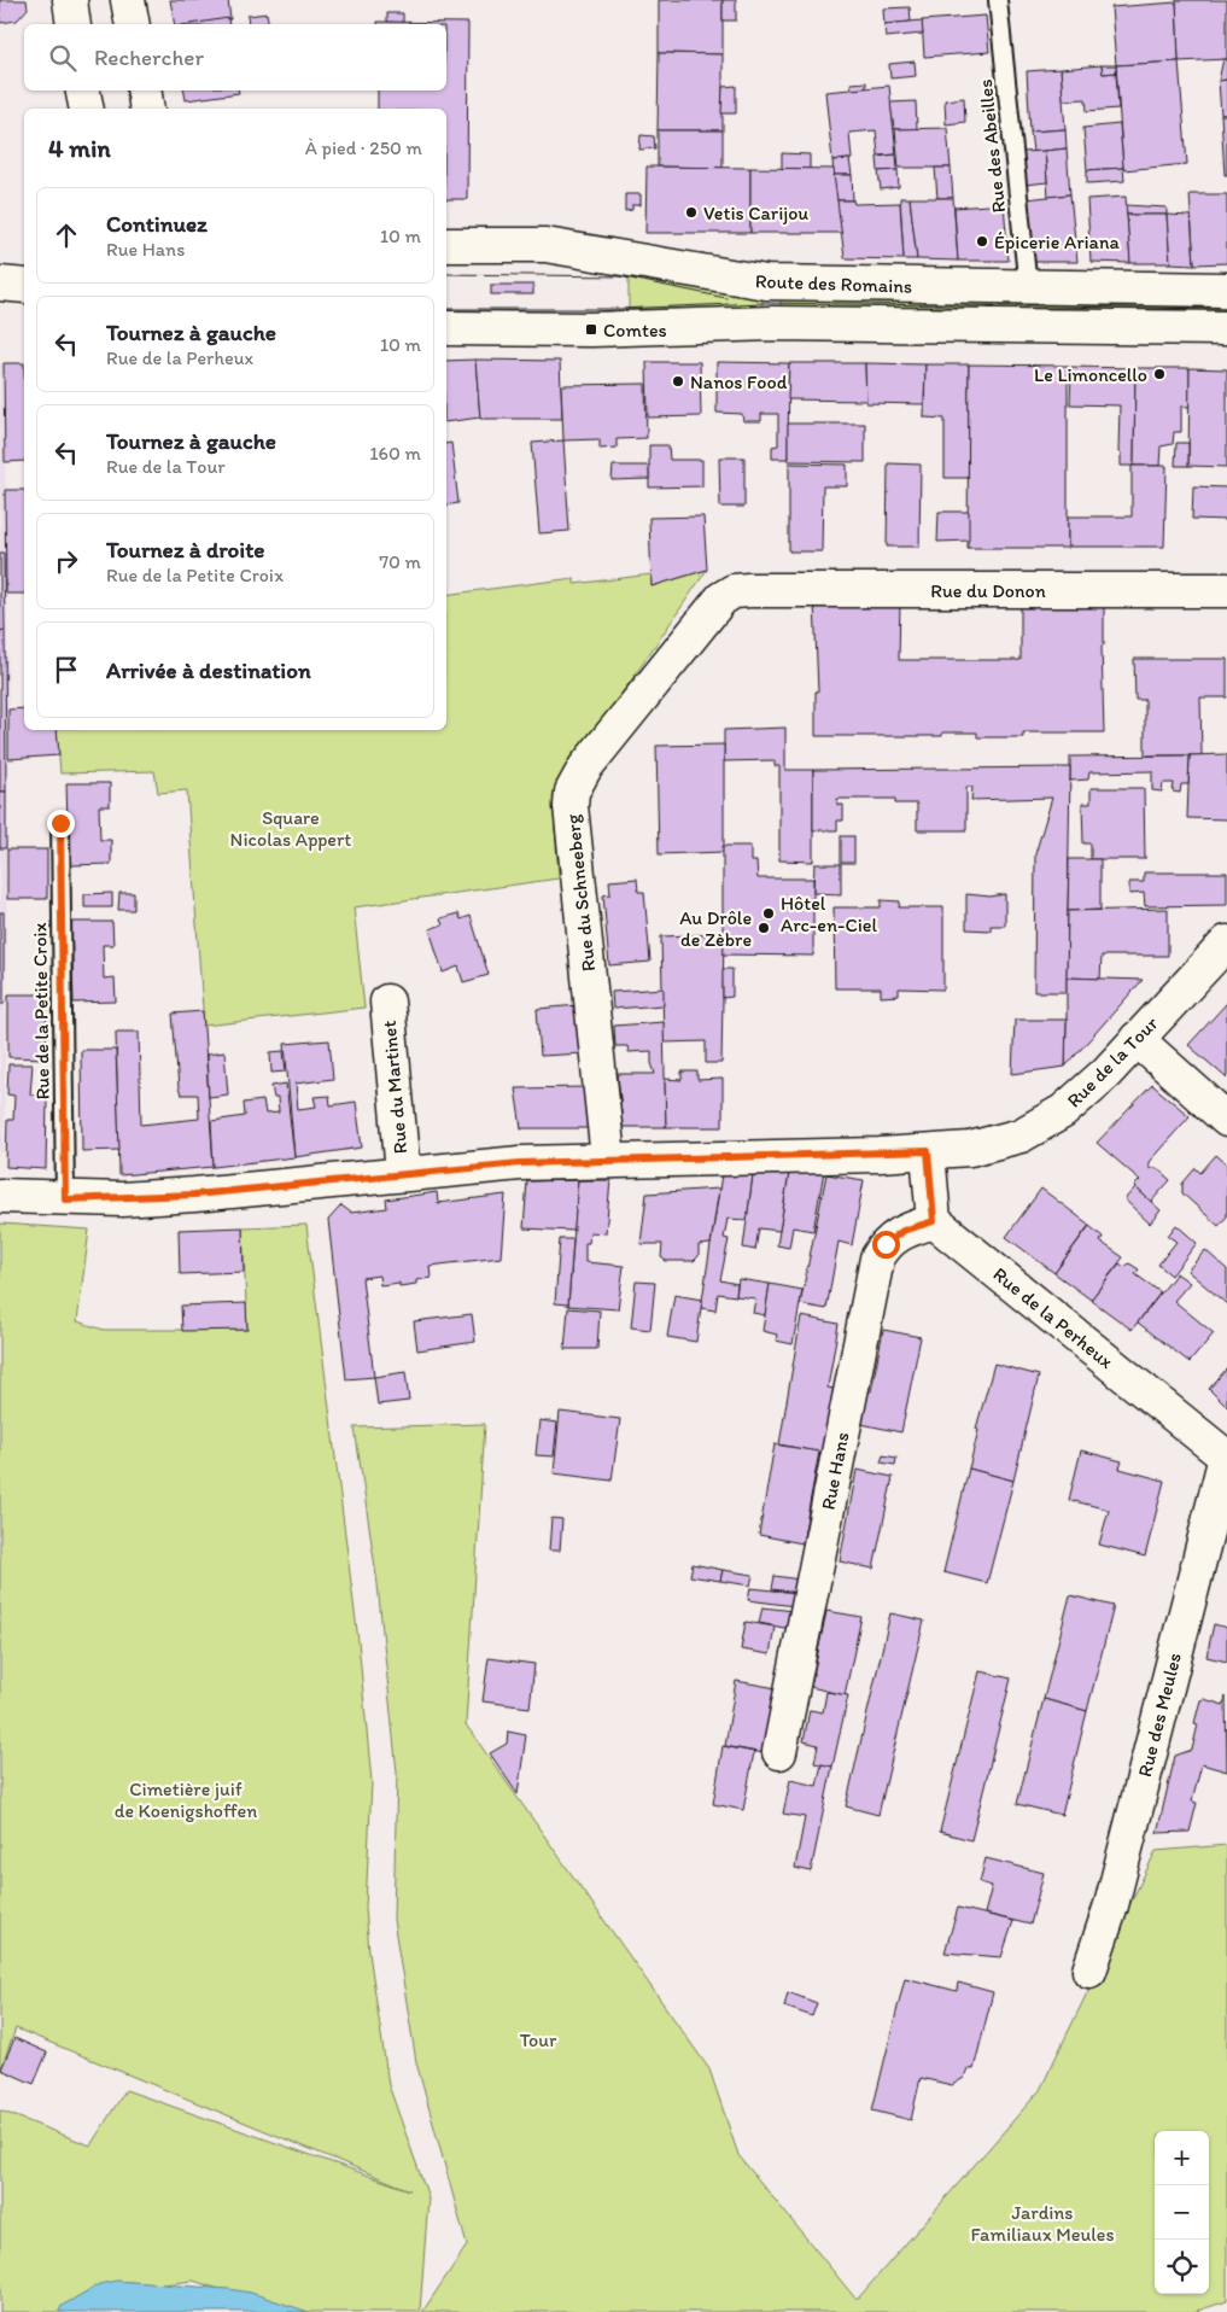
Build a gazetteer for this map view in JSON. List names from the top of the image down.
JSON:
{
  "streets": {
    "street": [
      "Route des Romains",
      "Rue du Donon",
      "Rue du Schneeberg",
      "Rue de la Tour",
      "Rue du Martinet",
      "Rue de la Perheux",
      "Rue Hans",
      "Rue des Meules"
    ],
    "lane": ["Rue des Abeilles", "Rue de la Petite Croix"]
  },
  "crossings": [
    ["Rue des Abeilles", "Route des Romains"],
    ["Rue du Donon", "Rue du Schneeberg"],
    ["Rue du Schneeberg", "Rue de la Tour"],
    ["Rue de la Petite Croix", "Rue de la Tour"],
    ["Rue de la Tour", "Rue du Martinet"],
    ["Rue de la Perheux", "Rue Hans"],
    ["Rue de la Perheux", "Rue des Meules"]
  ],
  "parks": [
    "Square Nicolas Appert",
    "Cimetière juif de Koenigshoffen",
    "Tour",
    "Jardins Familiaux Meules"
  ],
  "places": {
    "other": [
      "Vetis Carijou",
      "Épicerie Ariana",
      "Le Limoncello",
      "Nanos Food",
      "Hôtel Arc-en-Ciel",
      "Au Drôle de Zèbre"
    ],
    "transit": ["Comtes"]
  },
  "page": {
    "search": "Rechercher",
    "heading": ["4 min", "À pied · 250 m"],
    "list": [
      ["Continuez", "Rue Hans", "10 m"],
      ["Tournez à gauche", "Rue de la Perheux", "10 m"],
      ["Tournez à gauche", "Rue de la Tour", "160 m"],
      ["Tournez à droite", "Rue de la Petite Croix", "70 m"],
      "Arrivée à destination"
    ],
    "map_buttons": ["+", "−"]
  }
}
